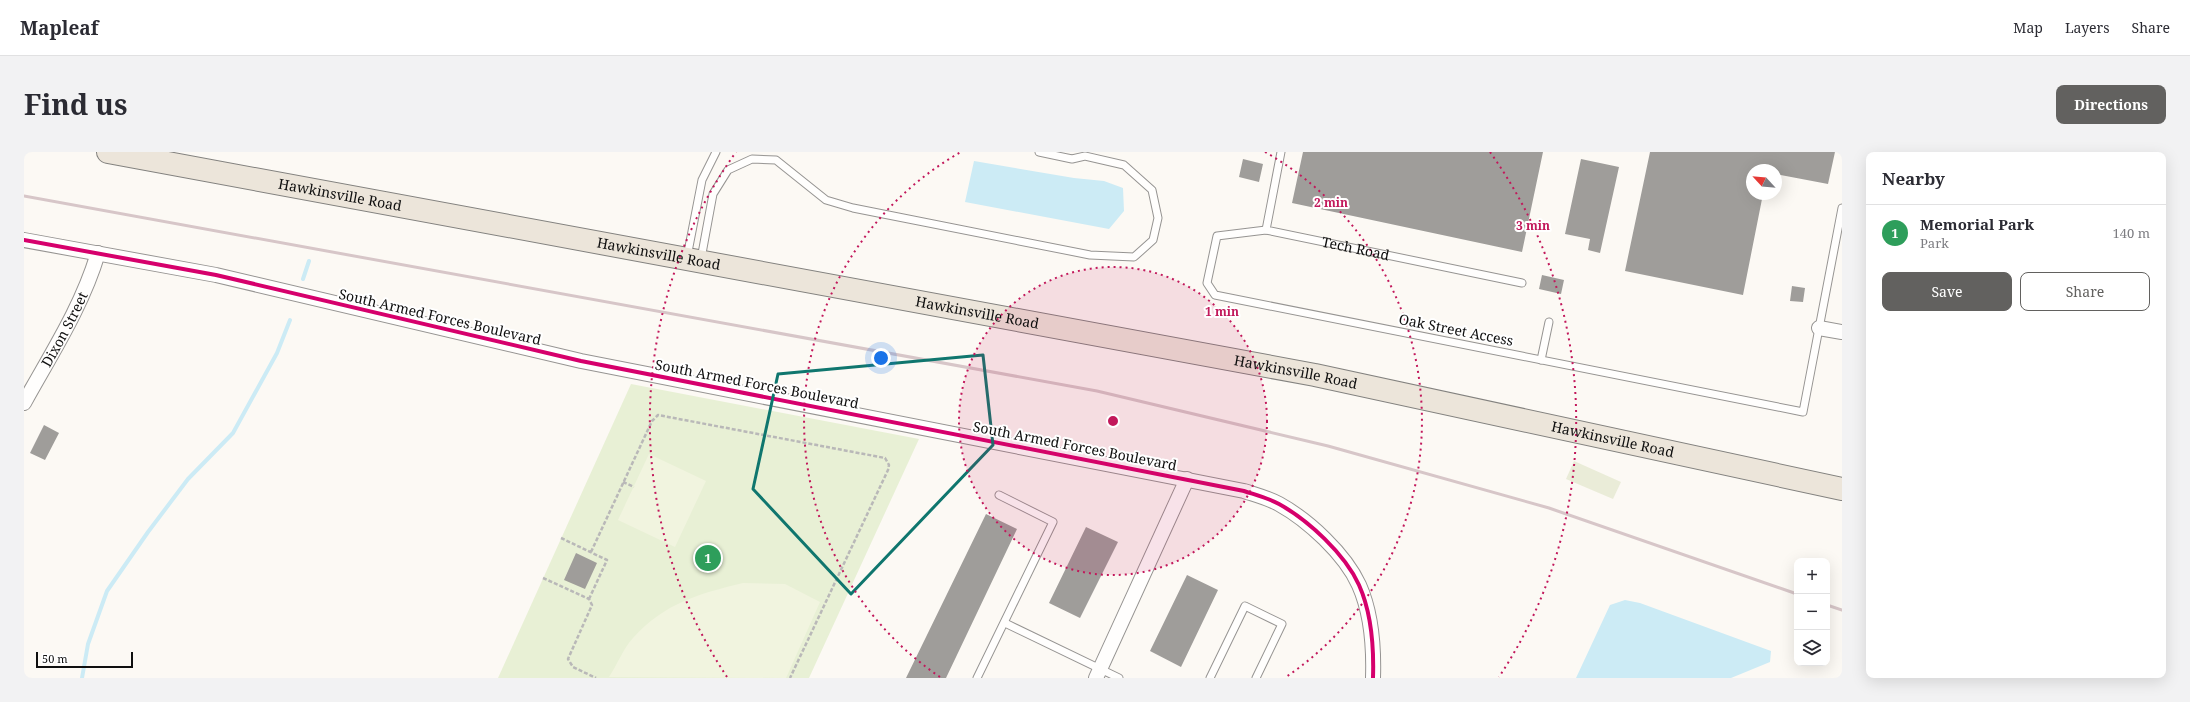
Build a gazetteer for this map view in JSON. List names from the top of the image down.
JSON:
{
  "streets": {
    "main road": ["Hawkinsville Road"],
    "street": ["South Armed Forces Boulevard", "Dixon Street"],
    "lane": ["Tech Road", "Oak Street Access"]
  },
  "crossings": [
    ["Tech Road", "Oak Street Access"],
    ["South Armed Forces Boulevard", "Dixon Street"]
  ],
  "scale_bar": "50 m",
  "north": "top left",
  "page": {
    "header": "Mapleaf",
    "nav": ["Map", "Layers", "Share"],
    "title": "Find us",
    "buttons": [
      "Directions",
      ["Save", "Share"]
    ],
    "heading": "Nearby",
    "list": [
      {
        "mark": "1",
        "name": "Memorial Park",
        "note": "Park",
        "value": "140 m"
      }
    ],
    "pins": "1",
    "map_buttons": ["+", "−"],
    "scale": "50 m"
  },
  "rings": ["2 min", "3 min", "1 min"]
}
